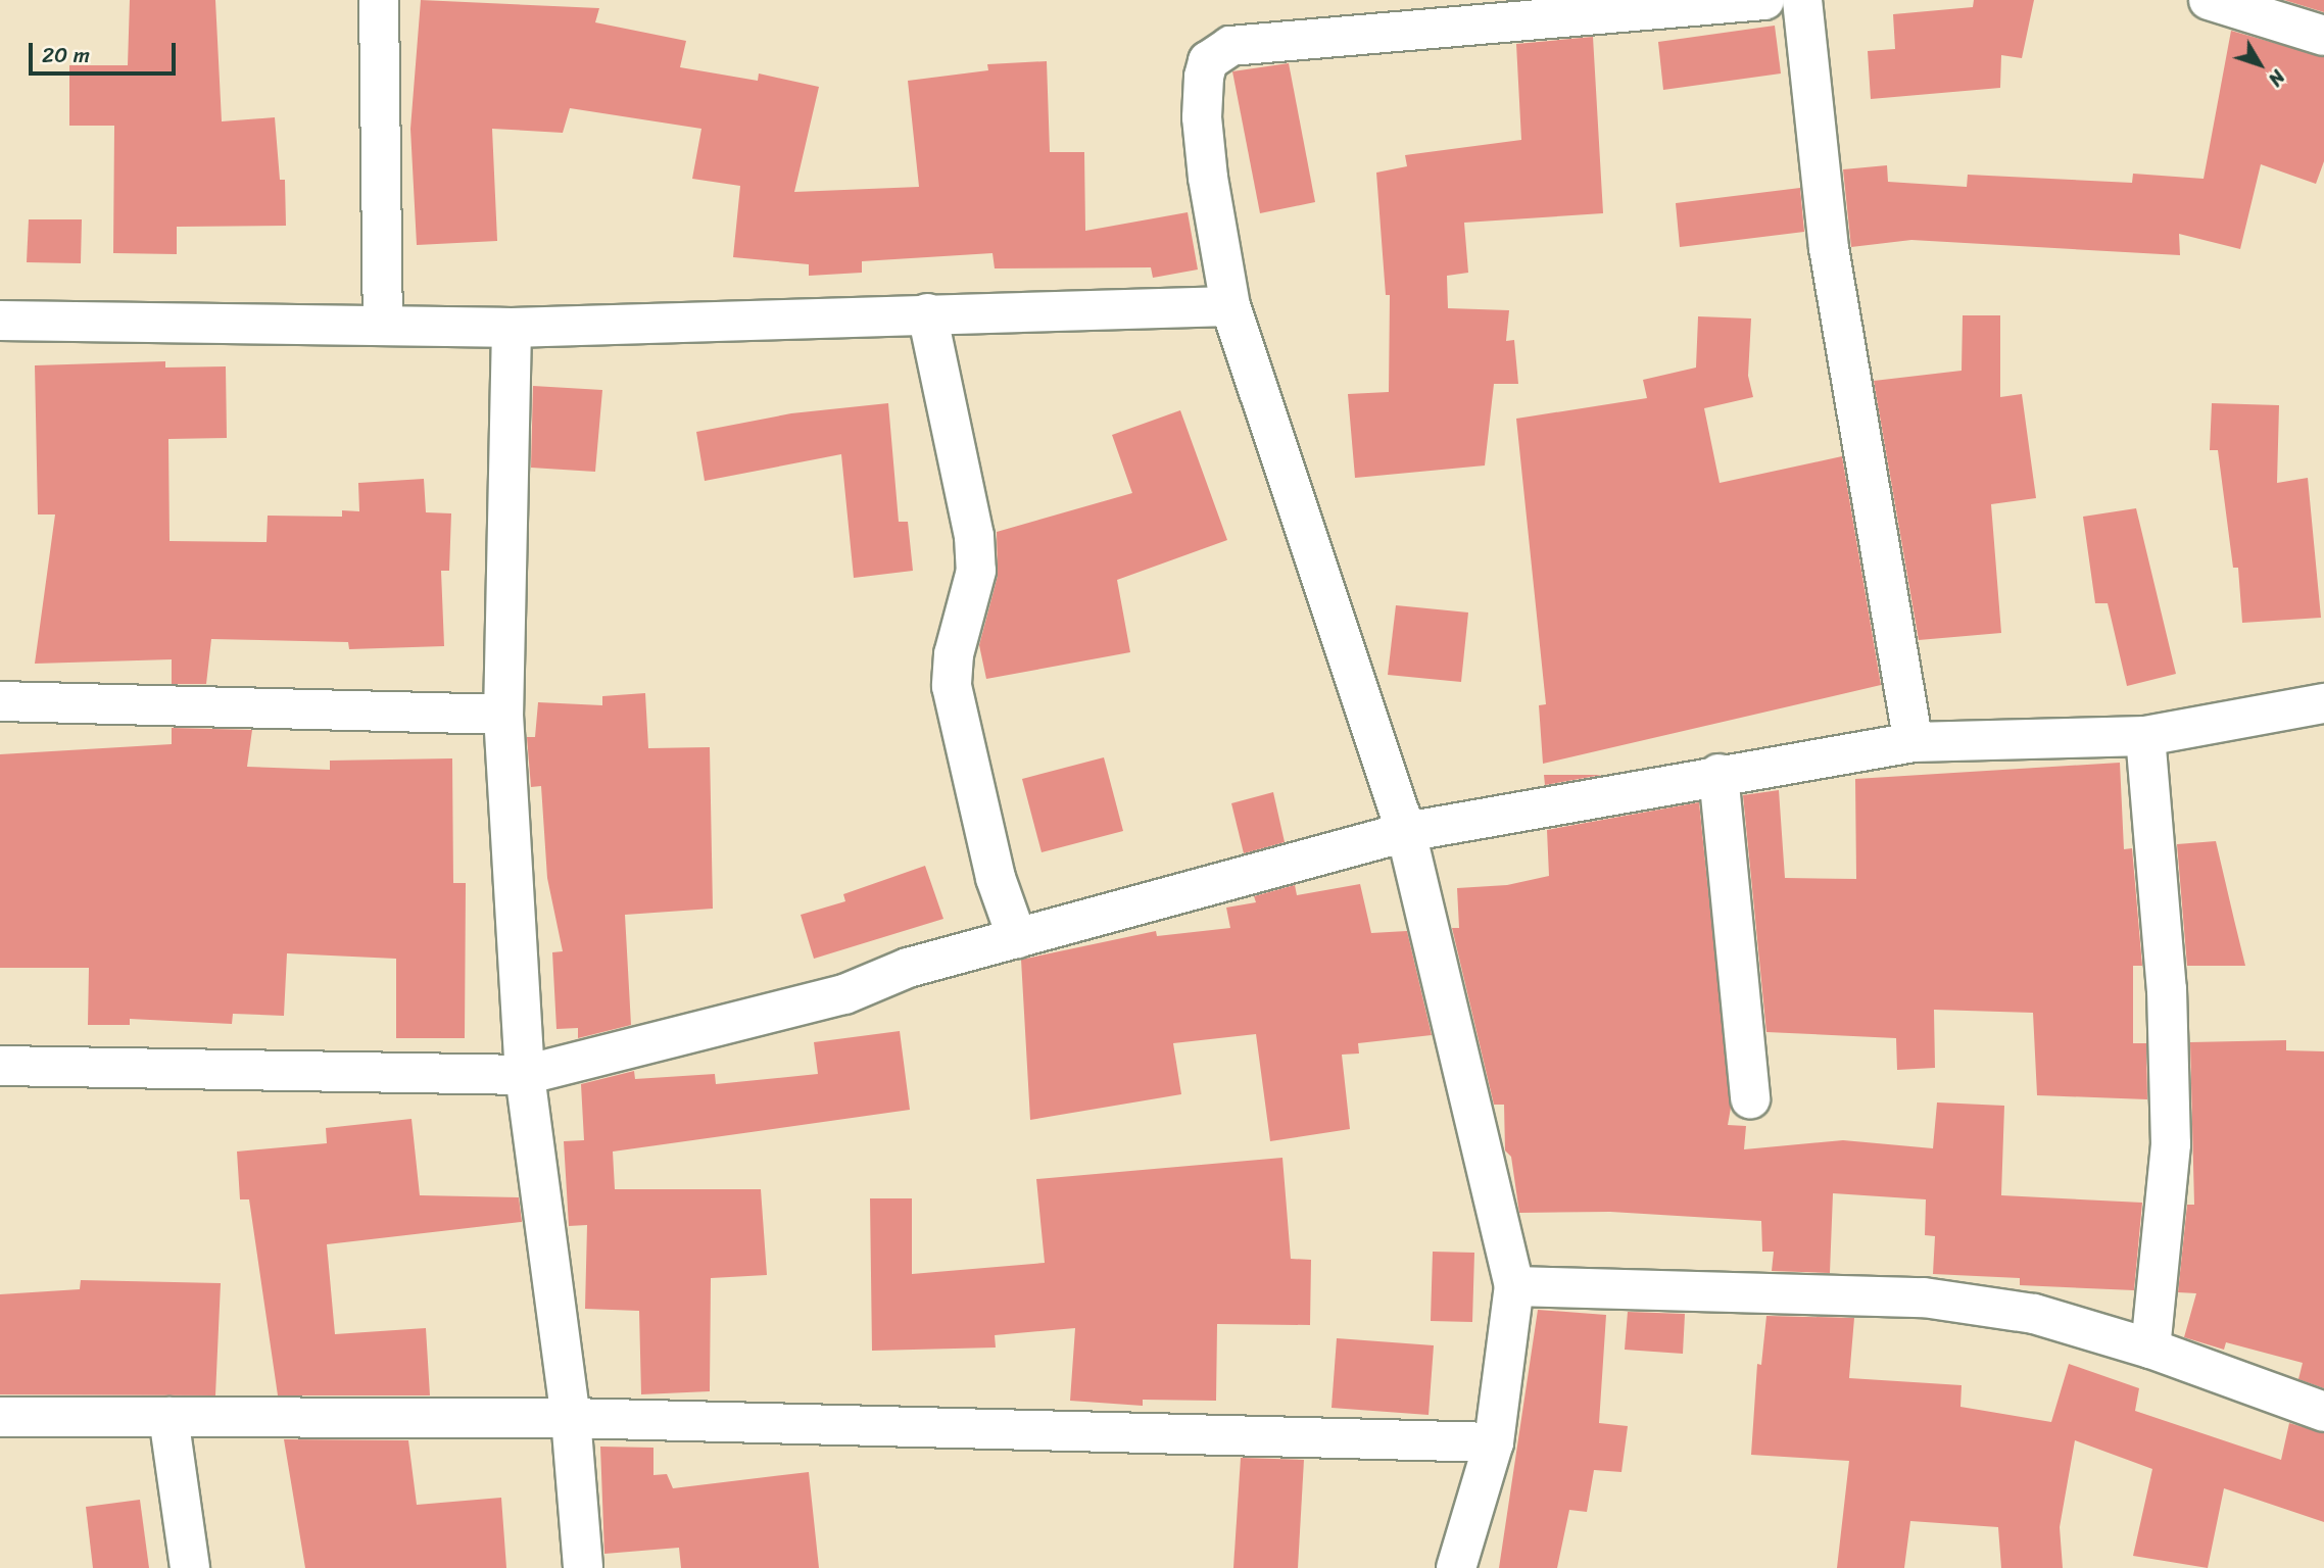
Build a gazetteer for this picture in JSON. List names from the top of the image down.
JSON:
{
  "scale_bar": "20 m",
  "north": "bottom right"
}
